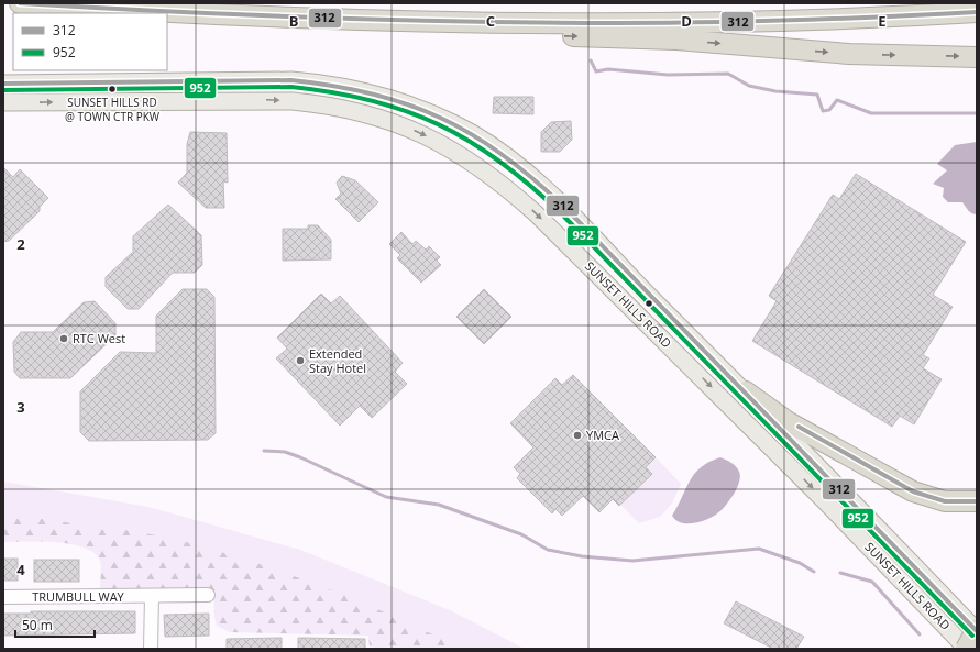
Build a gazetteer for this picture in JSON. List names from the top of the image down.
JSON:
{
  "streets": {
    "main road": ["SUNSET HILLS ROAD"],
    "street": ["TRUMBULL WAY"]
  },
  "places": [
    "SUNSET HILLS RD @ TOWN CTR PKW",
    "RTC West",
    "Extended Stay Hotel",
    "YMCA"
  ],
  "lines": ["transit line 312", "transit line 952"],
  "legend": ["312", "952"],
  "scale_bar": "50 m",
  "grid": {
    "columns": [
      "B",
      "C",
      "D",
      "E"
    ],
    "rows": ["2", "3", "4"]
  }
}
